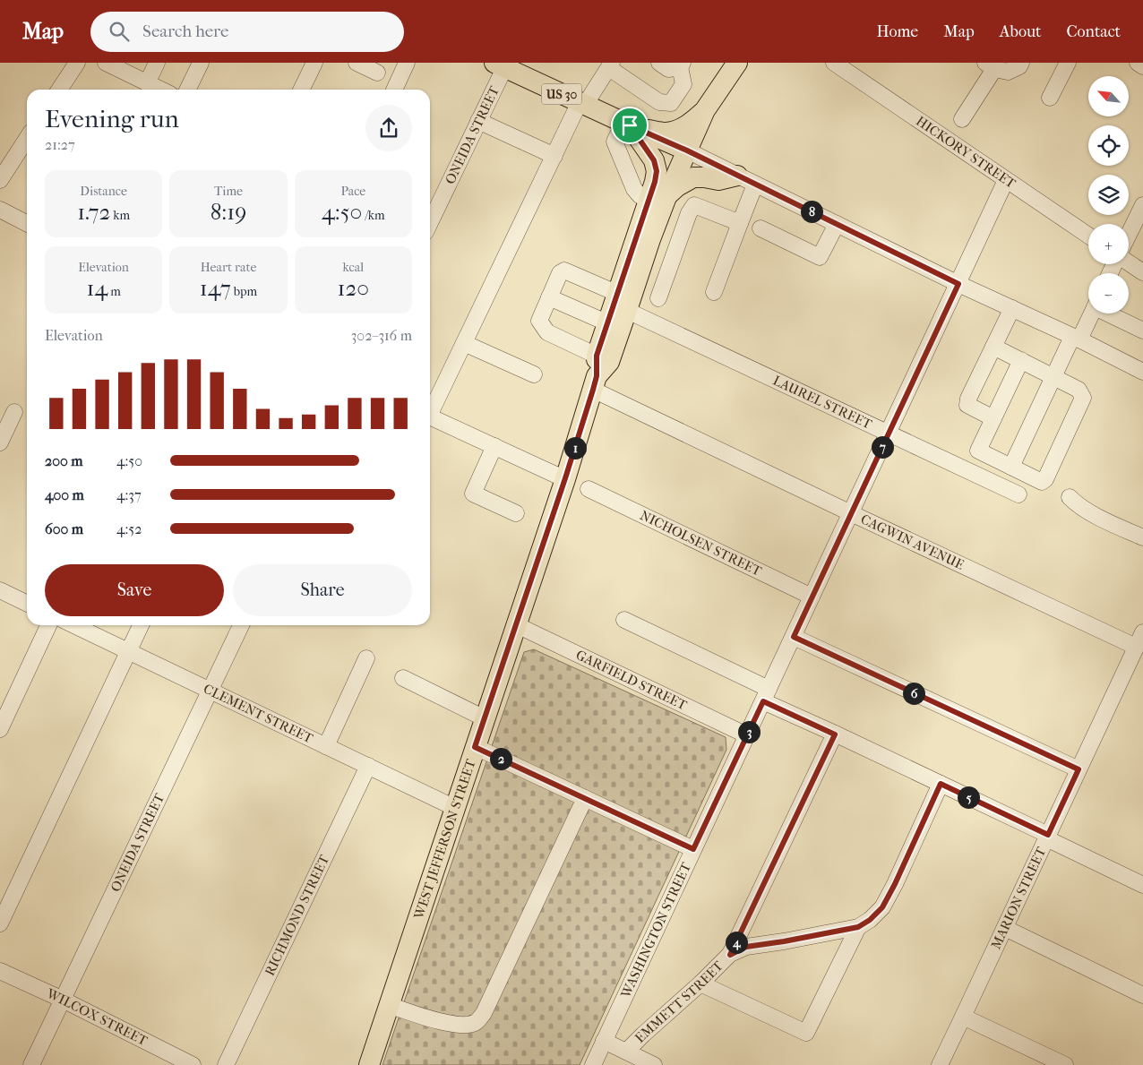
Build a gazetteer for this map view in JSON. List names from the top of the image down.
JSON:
{
  "streets": {
    "main road": ["US 30", "WEST JEFFERSON STREET"],
    "street": [
      "ONEIDA STREET",
      "HICKORY STREET",
      "LAUREL STREET",
      "CAGWIN AVENUE",
      "NICHOLSEN STREET",
      "GARFIELD STREET",
      "CLEMENT STREET",
      "MARION STREET",
      "RICHMOND STREET",
      "WASHINGTON STREET",
      "EMMETT STREET",
      "WILCOX STREET"
    ]
  },
  "crossings": [
    ["US 30", "ONEIDA STREET"],
    ["US 30", "WEST JEFFERSON STREET"],
    ["ONEIDA STREET", "CLEMENT STREET"],
    ["ONEIDA STREET", "WILCOX STREET"],
    ["HICKORY STREET", "WASHINGTON STREET"],
    ["LAUREL STREET", "WEST JEFFERSON STREET"],
    ["LAUREL STREET", "WASHINGTON STREET"],
    ["CAGWIN AVENUE", "WEST JEFFERSON STREET"],
    ["CAGWIN AVENUE", "MARION STREET"],
    ["CAGWIN AVENUE", "WASHINGTON STREET"],
    ["NICHOLSEN STREET", "WASHINGTON STREET"],
    ["GARFIELD STREET", "WEST JEFFERSON STREET"],
    ["GARFIELD STREET", "WASHINGTON STREET"],
    ["CLEMENT STREET", "WEST JEFFERSON STREET"],
    ["CLEMENT STREET", "RICHMOND STREET"]
  ],
  "north": "top left",
  "page": {
    "header": "Map",
    "search": "Search here",
    "nav": [
      "Home",
      "Map",
      "About",
      "Contact"
    ],
    "map_buttons": ["+", "−"],
    "heading": ["Evening run", "21:27"],
    "stats": [
      ["Distance", "1.72 km"],
      ["Time", "8:19"],
      ["Pace", "4:50 /km"],
      ["Elevation", "14 m"],
      ["Heart rate", "147 bpm"],
      ["kcal", "120"]
    ],
    "pins": [
      "8",
      "7",
      "1",
      "6",
      "3",
      "2",
      "5",
      "4"
    ],
    "chart": ["Elevation", "302–316 m"],
    "list": [
      {
        "name": "200 m",
        "note": "4:50"
      },
      {
        "name": "400 m",
        "note": "4:37"
      },
      {
        "name": "600 m",
        "note": "4:52"
      }
    ],
    "buttons": ["Save", "Share"]
  }
}
